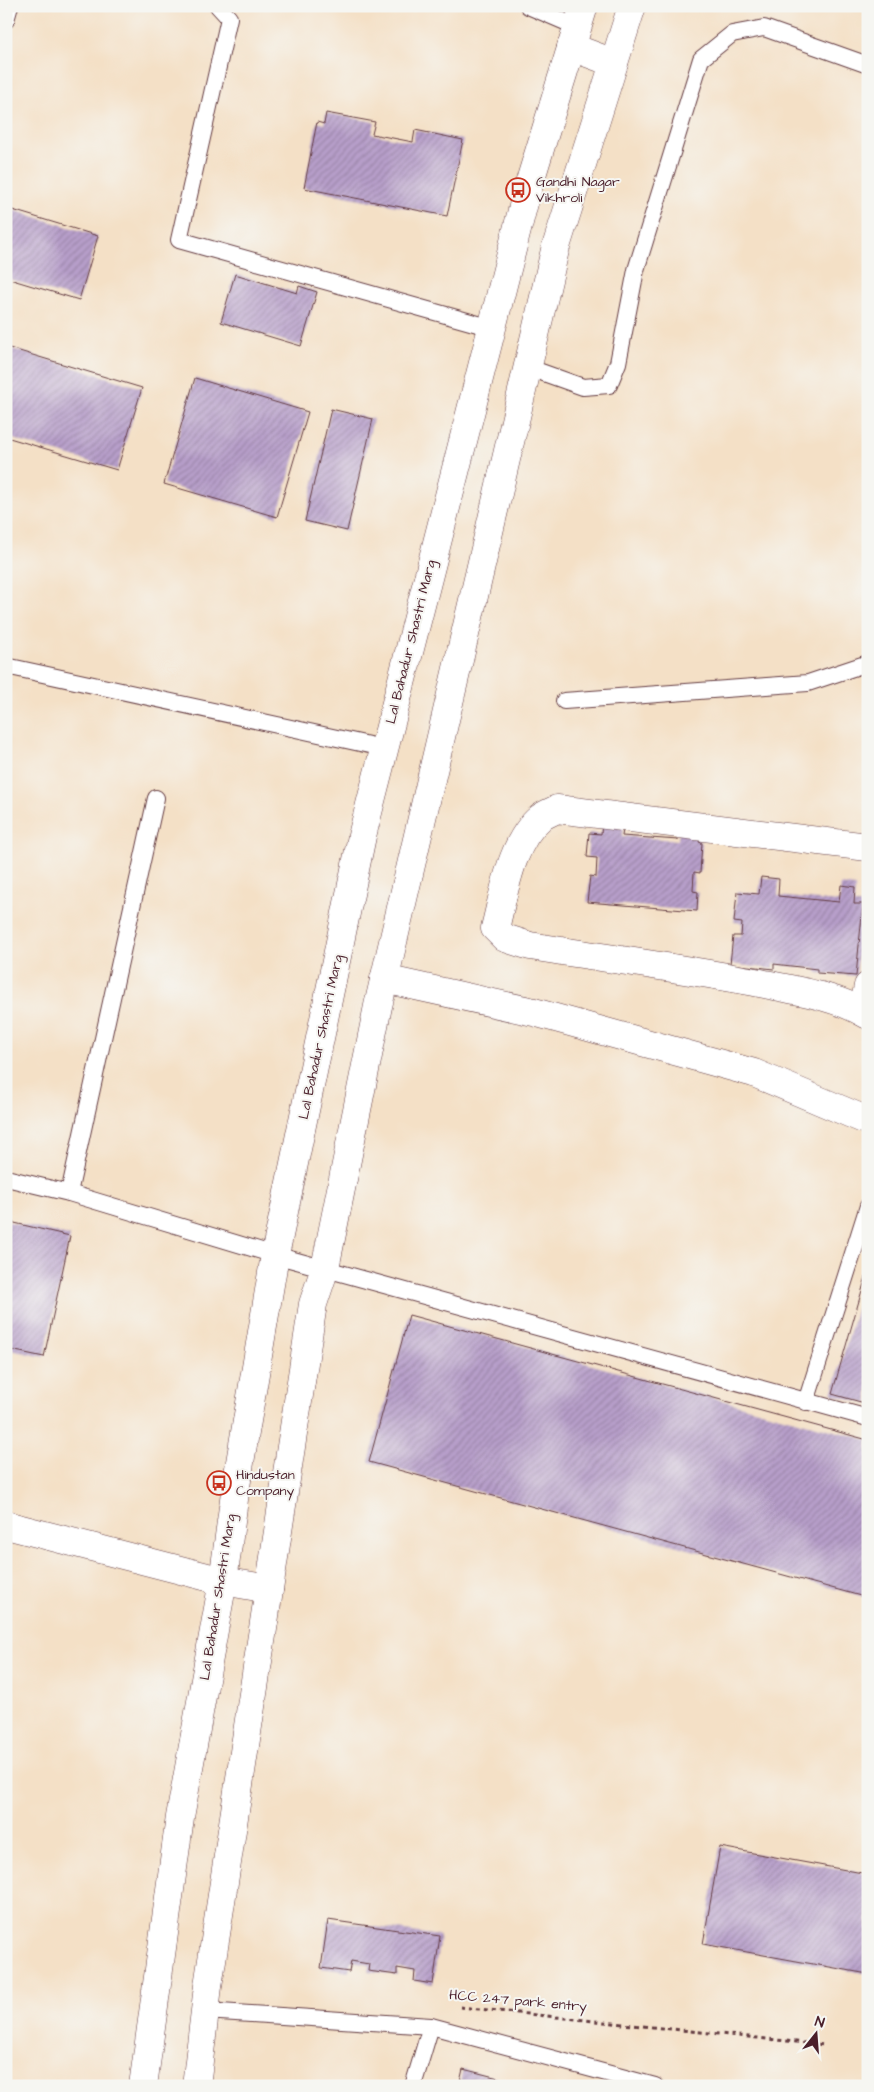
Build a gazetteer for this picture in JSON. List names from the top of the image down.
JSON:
{
  "streets": {
    "main road": ["Lal Bahadur Shastri Marg"],
    "path": ["HCC 247 park entry"]
  },
  "places": {
    "bus stop": ["Gandhi Nagar Vikhroli", "Hindustan Company"]
  },
  "north": "top"
}
